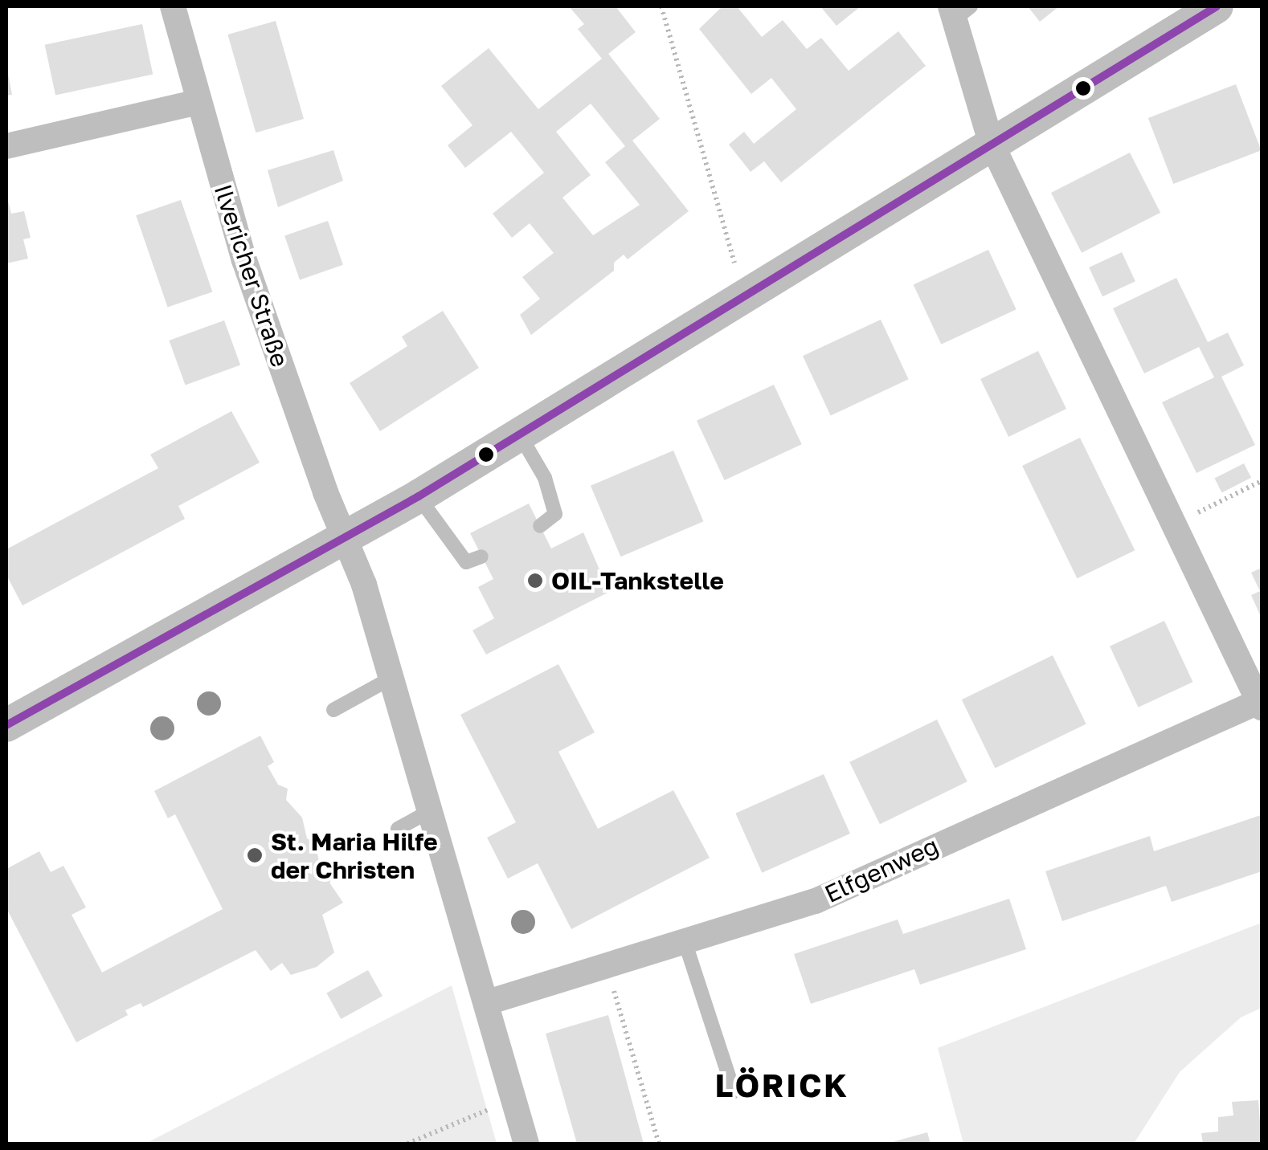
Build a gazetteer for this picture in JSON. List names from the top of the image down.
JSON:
{
  "streets": {
    "street": ["Ilvericher Straße", "Elfgenweg"]
  },
  "crossings": [
    ["Ilvericher Straße", "Elfgenweg"]
  ],
  "districts": ["LÖRICK"],
  "places": ["OIL-Tankstelle", "St. Maria Hilfe der Christen"]
}
